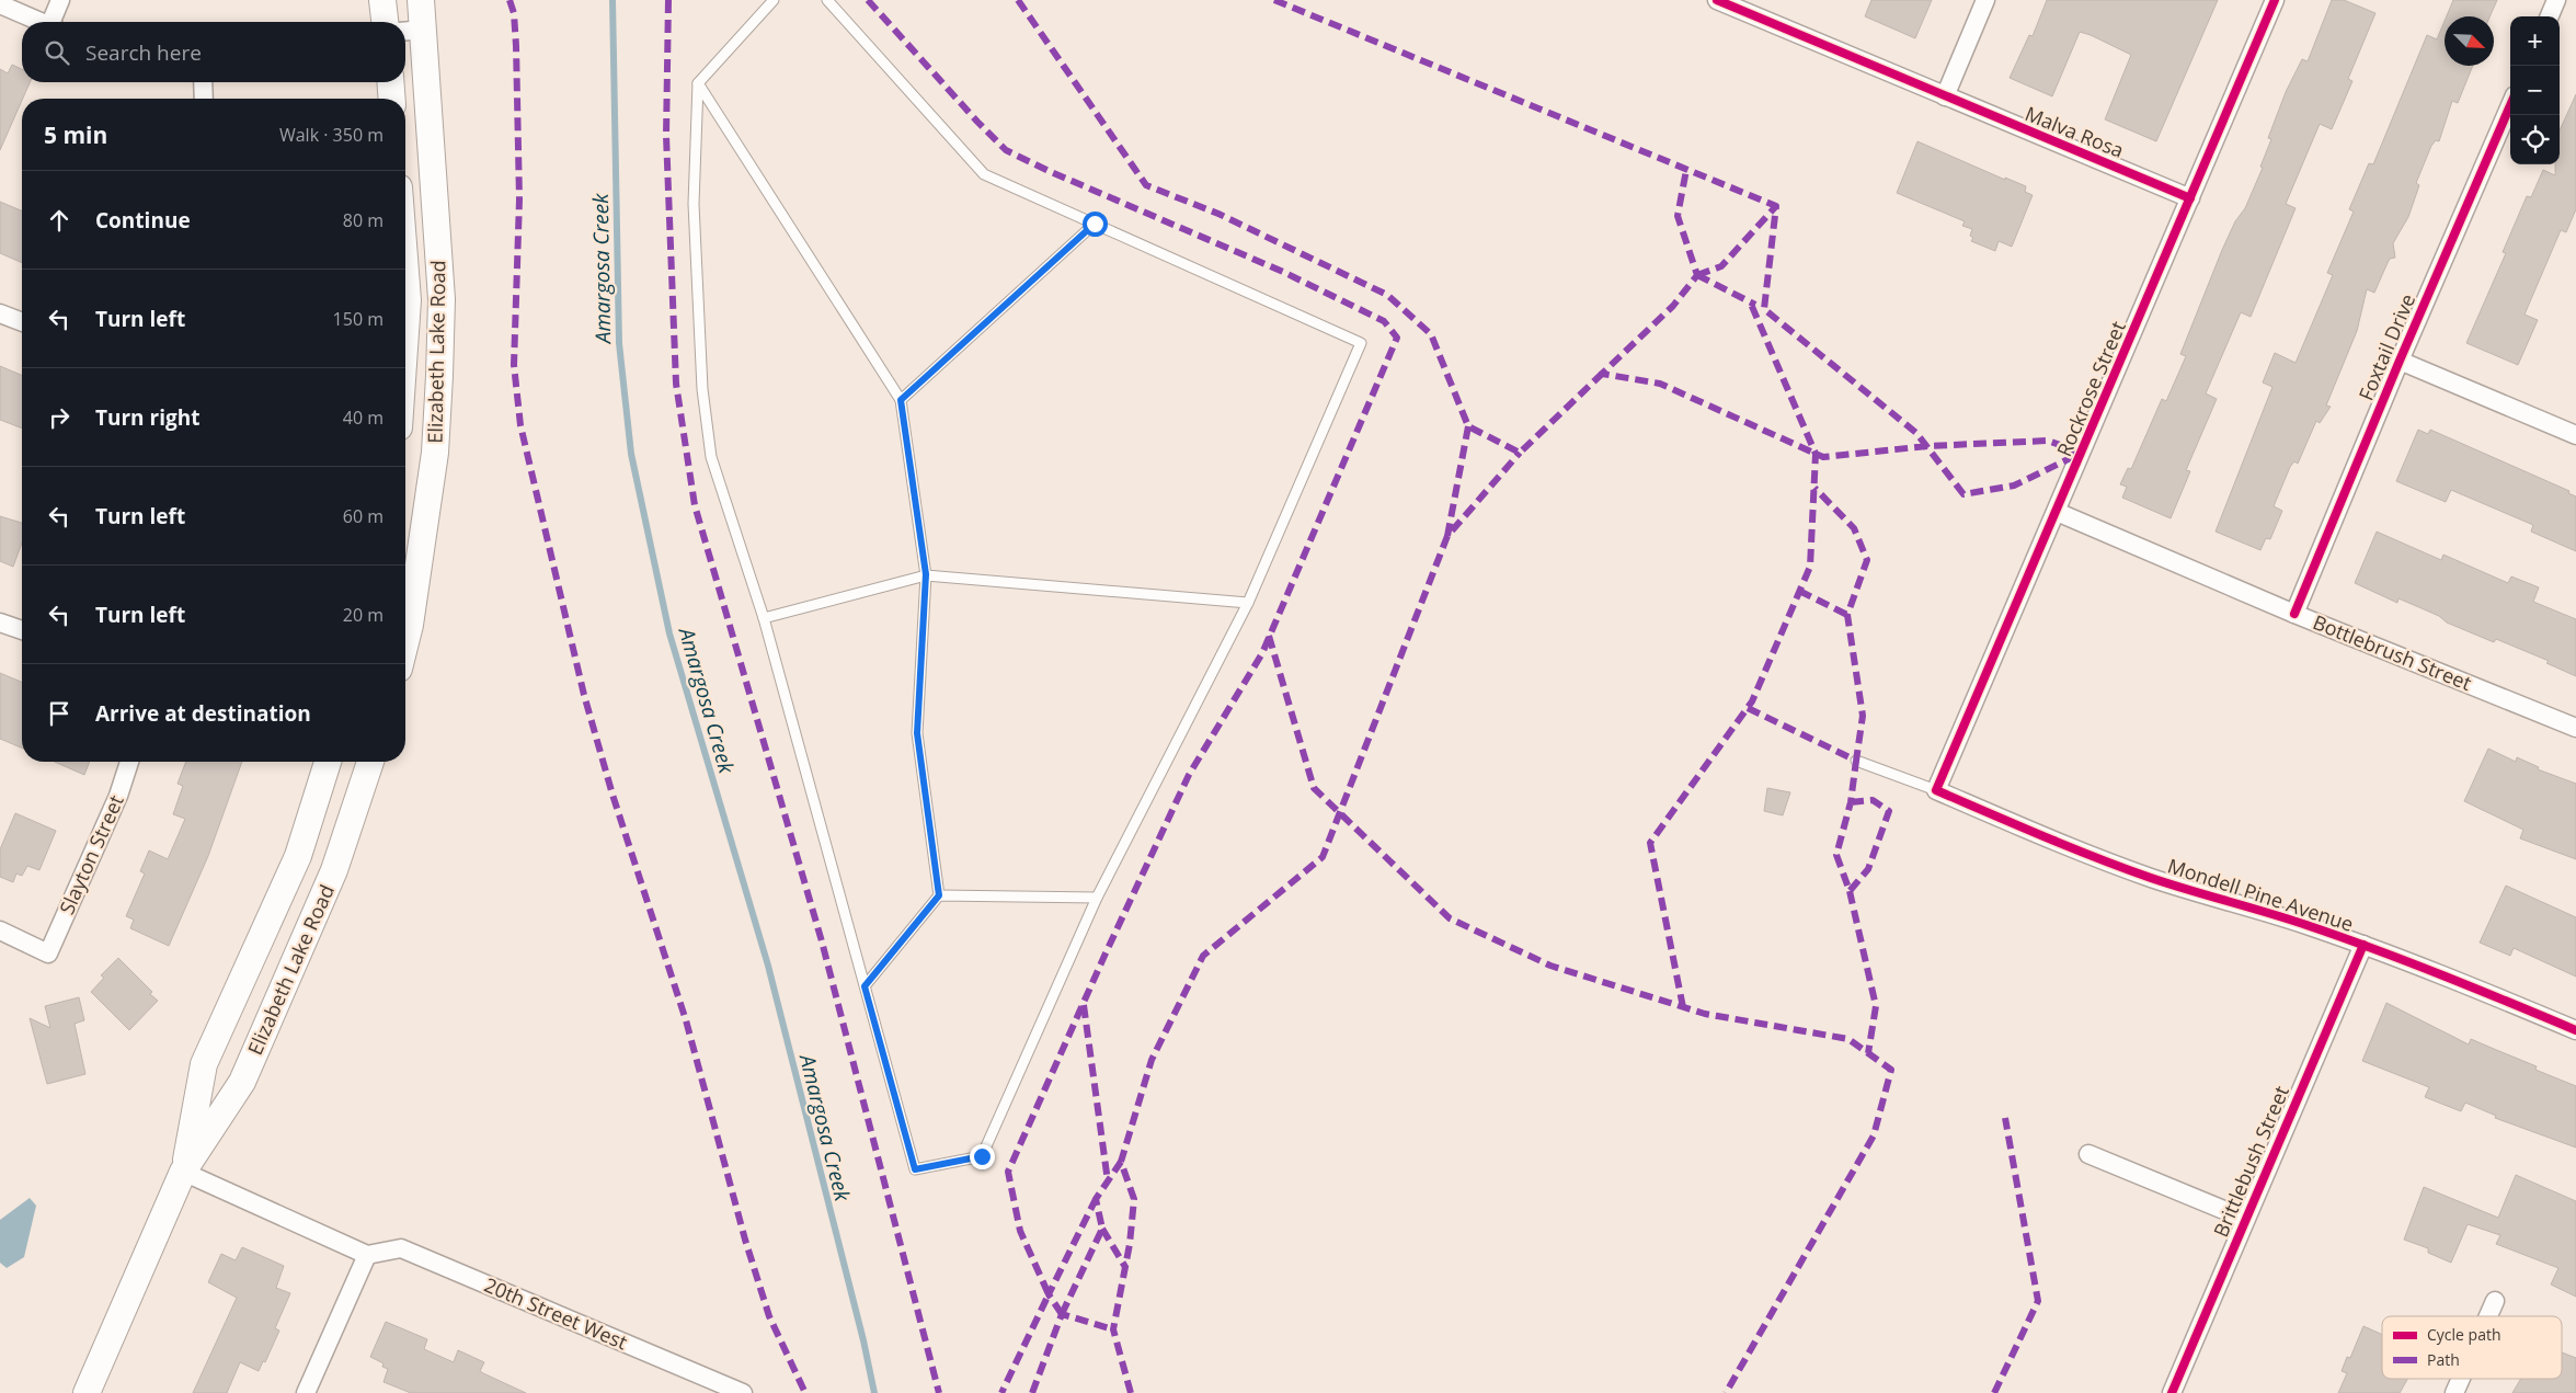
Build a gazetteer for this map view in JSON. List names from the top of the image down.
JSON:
{
  "streets": {
    "main road": ["Elizabeth Lake Road"],
    "street": [
      "Malva Rosa",
      "Foxtail Drive",
      "Rockrose Street",
      "Bottlebrush Street",
      "Slayton Street",
      "Mondell Pine Avenue",
      "Brittlebush Street",
      "20th Street West"
    ]
  },
  "crossings": [
    ["Malva Rosa", "Rockrose Street"],
    ["Foxtail Drive", "Bottlebrush Street"],
    ["Rockrose Street", "Bottlebrush Street"],
    ["Rockrose Street", "Mondell Pine Avenue"],
    ["Mondell Pine Avenue", "Brittlebush Street"]
  ],
  "water": ["Amargosa Creek"],
  "legend": ["Cycle path", "Path"],
  "north": "bottom right",
  "page": {
    "map_buttons": ["+", "−"],
    "search": "Search here",
    "heading": ["5 min", "Walk · 350 m"],
    "list": [
      ["Continue", "80 m"],
      ["Turn left", "150 m"],
      ["Turn right", "40 m"],
      ["Turn left", "60 m"],
      ["Turn left", "20 m"],
      "Arrive at destination"
    ]
  }
}
